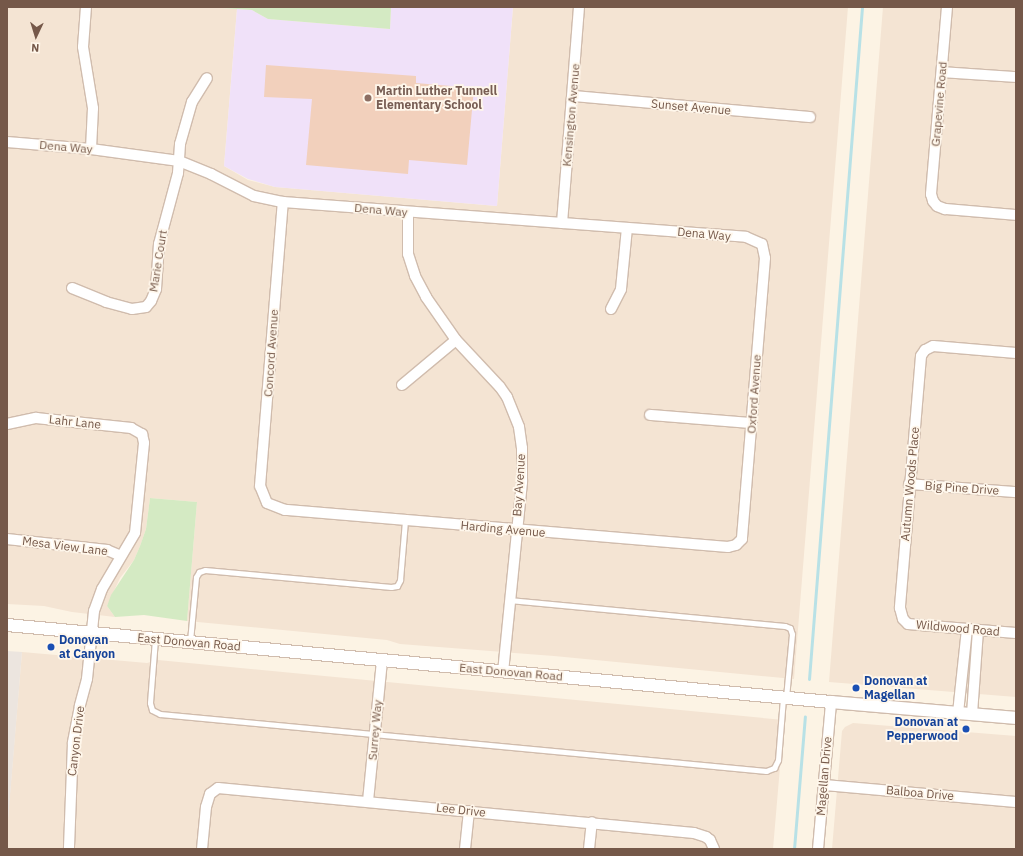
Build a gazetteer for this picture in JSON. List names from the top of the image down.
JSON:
{
  "streets": {
    "street": [
      "Grapevine Road",
      "Sunset Avenue",
      "Kensington Avenue",
      "Dena Way",
      "Marie Court",
      "Concord Avenue",
      "Oxford Avenue",
      "Lahr Lane",
      "Autumn Woods Place",
      "Bay Avenue",
      "Big Pine Drive",
      "Harding Avenue",
      "Mesa View Lane",
      "Wildwood Road",
      "East Donovan Road",
      "Surrey Way",
      "Canyon Drive",
      "Magellan Drive",
      "Balboa Drive",
      "Lee Drive"
    ]
  },
  "crossings": [
    ["Sunset Avenue", "Kensington Avenue"],
    ["Kensington Avenue", "Dena Way"],
    ["Dena Way", "Marie Court"],
    ["Dena Way", "Concord Avenue"],
    ["Dena Way", "Oxford Avenue"],
    ["Dena Way", "Bay Avenue"],
    ["Concord Avenue", "Harding Avenue"],
    ["Oxford Avenue", "Harding Avenue"],
    ["Lahr Lane", "Canyon Drive"],
    ["Autumn Woods Place", "Big Pine Drive"],
    ["Autumn Woods Place", "Wildwood Road"],
    ["Bay Avenue", "Harding Avenue"],
    ["Bay Avenue", "East Donovan Road"],
    ["Mesa View Lane", "Canyon Drive"],
    ["East Donovan Road", "Surrey Way"],
    ["East Donovan Road", "Canyon Drive"],
    ["East Donovan Road", "Magellan Drive"],
    ["Surrey Way", "Lee Drive"],
    ["Magellan Drive", "Balboa Drive"]
  ],
  "places": [
    "Martin Luther Tunnell Elementary School",
    "Donovan at Canyon",
    "Donovan at Magellan",
    "Donovan at Pepperwood"
  ],
  "north": "bottom"
}
